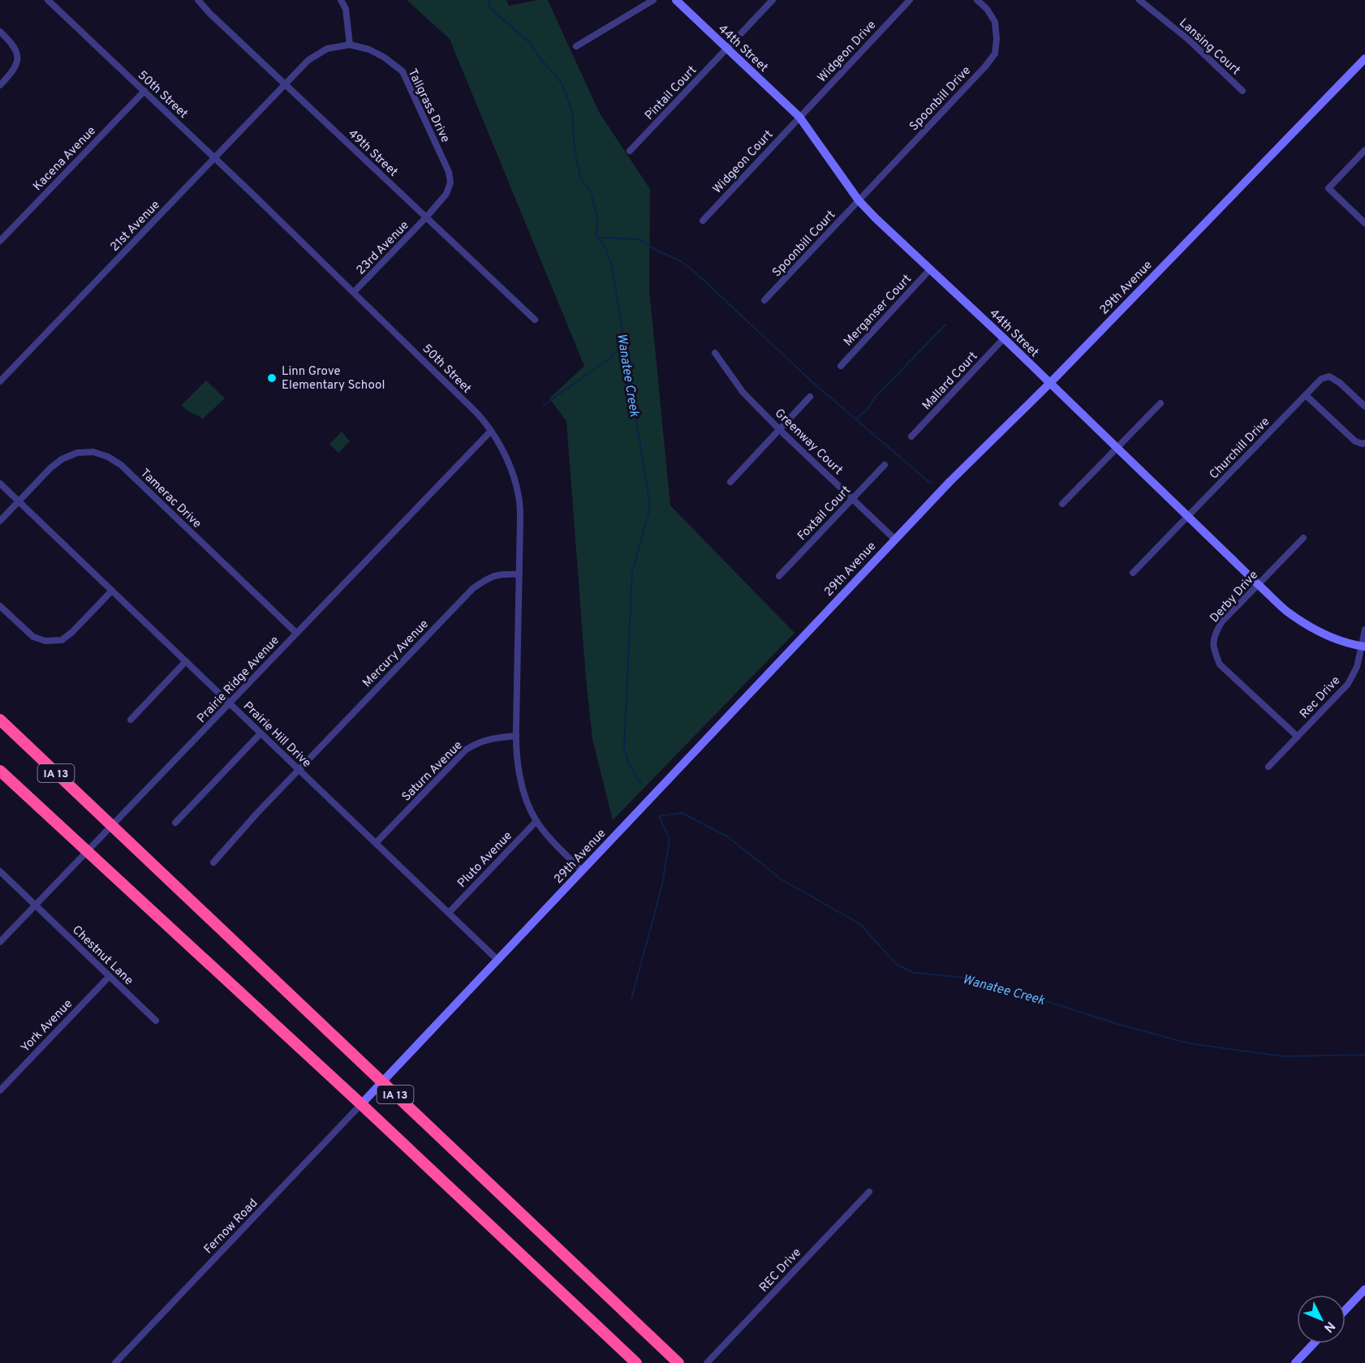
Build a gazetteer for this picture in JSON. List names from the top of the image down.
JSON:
{
  "streets": {
    "highway": ["IA 13"],
    "street": [
      "Lansing Court",
      "44th Street",
      "Widgeon Drive",
      "Pintail Court",
      "50th Street",
      "Spoonbill Drive",
      "Tallgrass Drive",
      "49th Street",
      "Kacena Avenue",
      "Widgeon Court",
      "21st Avenue",
      "Spoonbill Court",
      "23rd Avenue",
      "29th Avenue",
      "Merganser Court",
      "Mallard Court",
      "Greenway Court",
      "Churchill Drive",
      "Tamerac Drive",
      "Foxtail Court",
      "Derby Drive",
      "Mercury Avenue",
      "Prairie Ridge Avenue",
      "Rec Drive",
      "Prairie Hill Drive",
      "Saturn Avenue",
      "Pluto Avenue",
      "Chestnut Lane",
      "York Avenue",
      "Fernow Road",
      "REC Drive"
    ]
  },
  "crossings": [
    ["44th Street", "Widgeon Drive"],
    ["44th Street", "Pintail Court"],
    ["44th Street", "Spoonbill Drive"],
    ["44th Street", "Widgeon Court"],
    ["44th Street", "Spoonbill Court"],
    ["44th Street", "29th Avenue"],
    ["44th Street", "Merganser Court"],
    ["44th Street", "Mallard Court"],
    ["44th Street", "Churchill Drive"],
    ["44th Street", "Derby Drive"],
    ["44th Street", "Rec Drive"],
    ["Widgeon Drive", "Widgeon Court"],
    ["50th Street", "Kacena Avenue"],
    ["50th Street", "21st Avenue"],
    ["50th Street", "23rd Avenue"],
    ["50th Street", "29th Avenue"],
    ["50th Street", "Mercury Avenue"],
    ["50th Street", "Prairie Ridge Avenue"],
    ["50th Street", "Saturn Avenue"],
    ["50th Street", "Pluto Avenue"],
    ["Spoonbill Drive", "Spoonbill Court"],
    ["Tallgrass Drive", "49th Street"],
    ["Tallgrass Drive", "21st Avenue"],
    ["Tallgrass Drive", "23rd Avenue"],
    ["49th Street", "21st Avenue"],
    ["49th Street", "23rd Avenue"],
    ["29th Avenue", "Greenway Court"],
    ["29th Avenue", "Prairie Hill Drive"],
    ["29th Avenue", "IA 13"],
    ["29th Avenue", "Fernow Road"],
    ["Greenway Court", "Foxtail Court"],
    ["Tamerac Drive", "Prairie Ridge Avenue"],
    ["Tamerac Drive", "Prairie Hill Drive"],
    ["Derby Drive", "Rec Drive"],
    ["Mercury Avenue", "Prairie Hill Drive"],
    ["Prairie Ridge Avenue", "Prairie Hill Drive"],
    ["Prairie Ridge Avenue", "IA 13"],
    ["Prairie Ridge Avenue", "Chestnut Lane"],
    ["Prairie Hill Drive", "Saturn Avenue"],
    ["Prairie Hill Drive", "Pluto Avenue"],
    ["IA 13", "Fernow Road"],
    ["Chestnut Lane", "York Avenue"]
  ],
  "water": ["Wanatee Creek"],
  "places": ["Linn Grove Elementary School"],
  "north": "bottom right"
}
